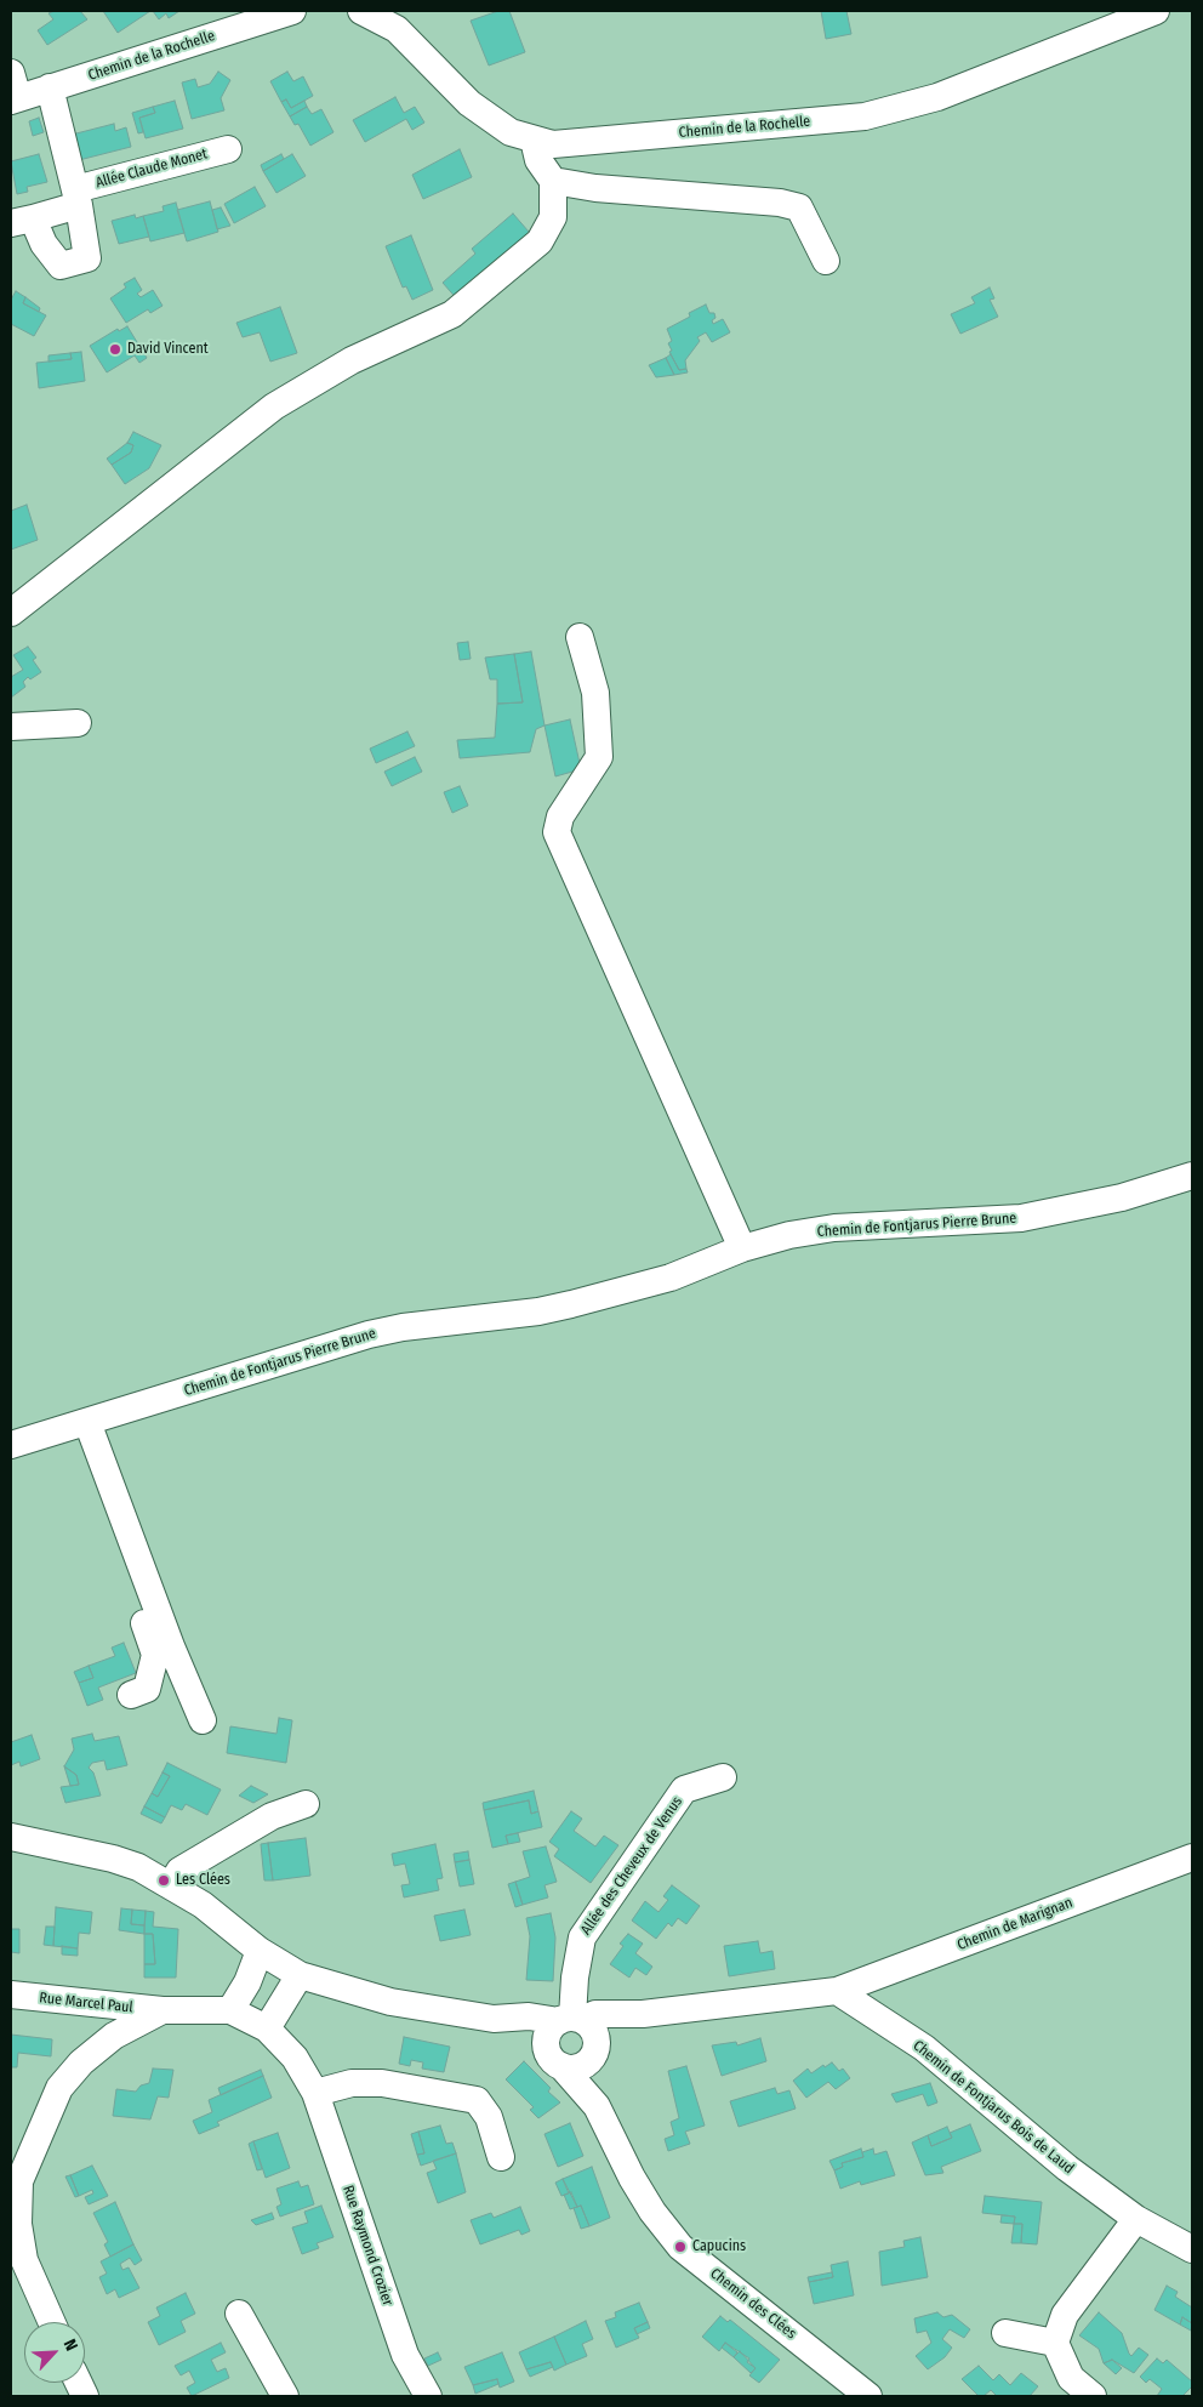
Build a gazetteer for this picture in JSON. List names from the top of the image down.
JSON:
{
  "streets": {
    "street": [
      "Chemin de la Rochelle",
      "Allée Claude Monet",
      "Chemin de Fontjarus Pierre Brune",
      "Allée des Cheveux de Venus",
      "Chemin de Marignan",
      "Rue Marcel Paul",
      "Chemin de Fontjarus Bois de Laud",
      "Rue Raymond Crozier",
      "Chemin des Clées"
    ]
  },
  "crossings": [
    ["Chemin de la Rochelle", "Allée Claude Monet"],
    ["Allée des Cheveux de Venus", "Chemin des Clées"],
    ["Chemin de Marignan", "Chemin de Fontjarus Bois de Laud"],
    ["Rue Marcel Paul", "Rue Raymond Crozier"]
  ],
  "places": ["David Vincent", "Les Clées", "Capucins"],
  "north": "top right"
}
